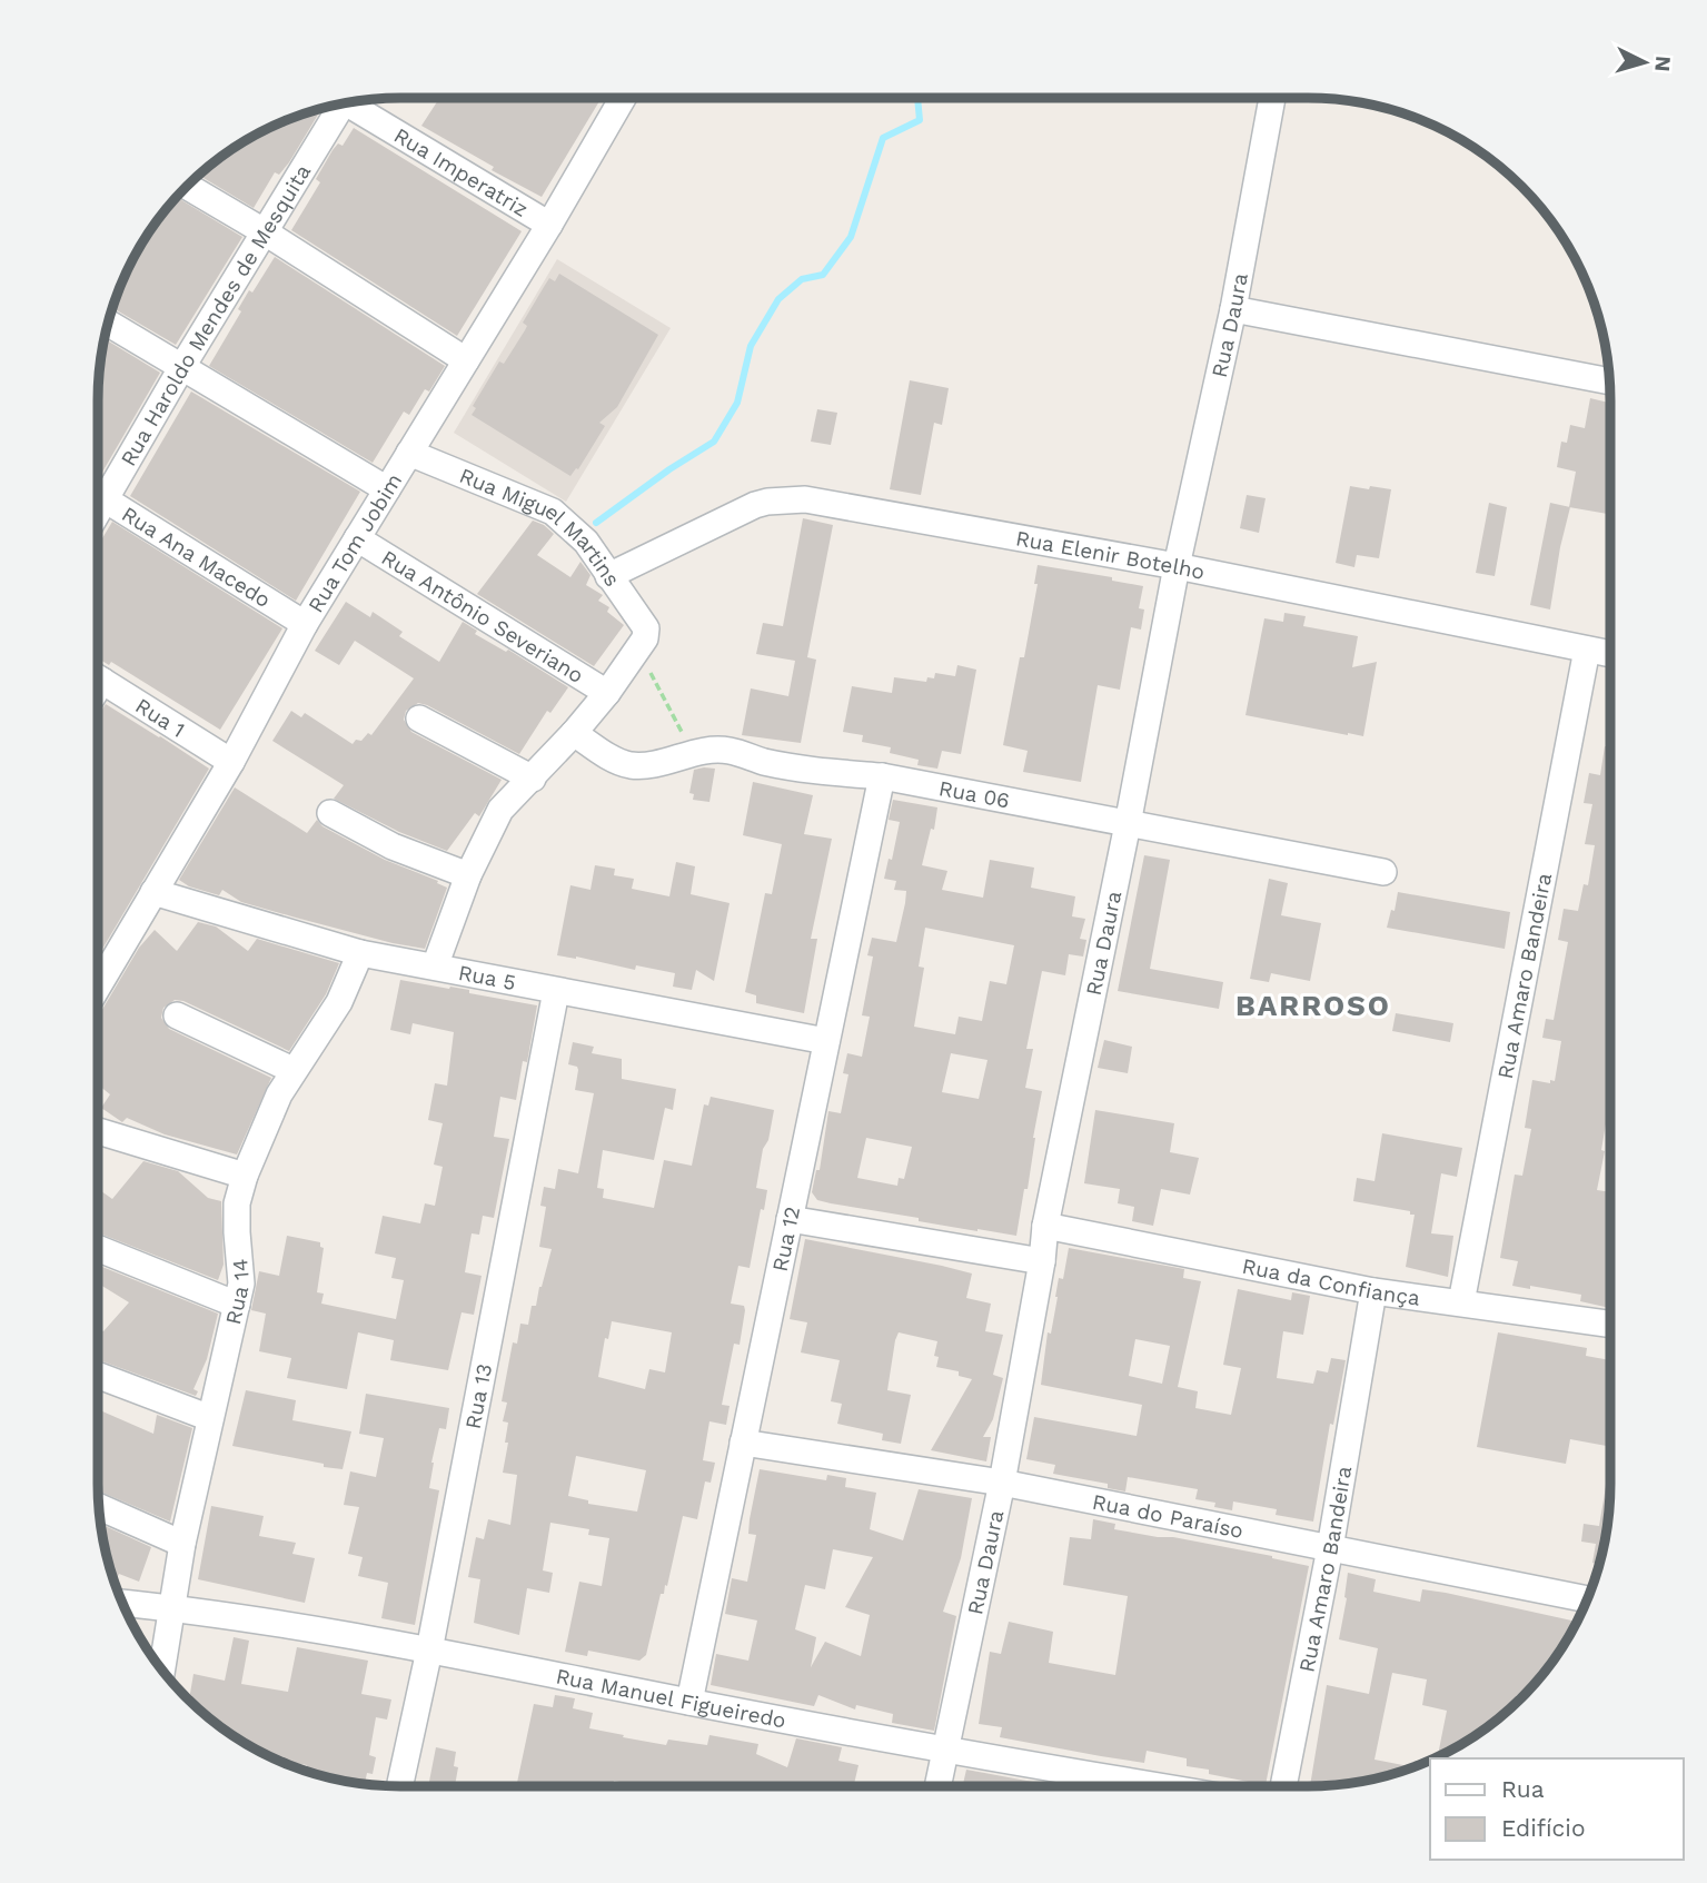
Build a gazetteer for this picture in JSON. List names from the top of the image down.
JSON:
{
  "streets": {
    "street": [
      "Rua Imperatriz",
      "Rua Haroldo Mendes de Mesquita",
      "Rua Daura",
      "Rua Miguel Martins",
      "Rua Tom Jobim",
      "Rua Elenir Botelho",
      "Rua Ana Macedo",
      "Rua Antônio Severiano",
      "Rua 1",
      "Rua 06",
      "Rua Amaro Bandeira",
      "Rua 5",
      "Rua 12",
      "Rua da Confiança",
      "Rua 14",
      "Rua 13",
      "Rua do Paraíso",
      "Rua Manuel Figueiredo"
    ]
  },
  "crossings": [
    ["Rua Imperatriz", "Rua Tom Jobim"],
    ["Rua Haroldo Mendes de Mesquita", "Rua Ana Macedo"],
    ["Rua Daura", "Rua Elenir Botelho"],
    ["Rua Daura", "Rua 06"],
    ["Rua Daura", "Rua da Confiança"],
    ["Rua Daura", "Rua do Paraíso"],
    ["Rua Daura", "Rua Manuel Figueiredo"],
    ["Rua Miguel Martins", "Rua Tom Jobim"],
    ["Rua Miguel Martins", "Rua Elenir Botelho"],
    ["Rua Tom Jobim", "Rua Ana Macedo"],
    ["Rua Tom Jobim", "Rua Antônio Severiano"],
    ["Rua Tom Jobim", "Rua 1"],
    ["Rua Tom Jobim", "Rua 5"],
    ["Rua Elenir Botelho", "Rua Amaro Bandeira"],
    ["Rua 06", "Rua 12"],
    ["Rua Amaro Bandeira", "Rua da Confiança"],
    ["Rua Amaro Bandeira", "Rua do Paraíso"],
    ["Rua 5", "Rua 12"],
    ["Rua 5", "Rua 14"],
    ["Rua 5", "Rua 13"],
    ["Rua 12", "Rua do Paraíso"],
    ["Rua 12", "Rua Manuel Figueiredo"],
    ["Rua 14", "Rua Manuel Figueiredo"],
    ["Rua 13", "Rua Manuel Figueiredo"]
  ],
  "districts": ["BARROSO"],
  "legend": ["Rua", "Edifício"],
  "north": "right"
}
